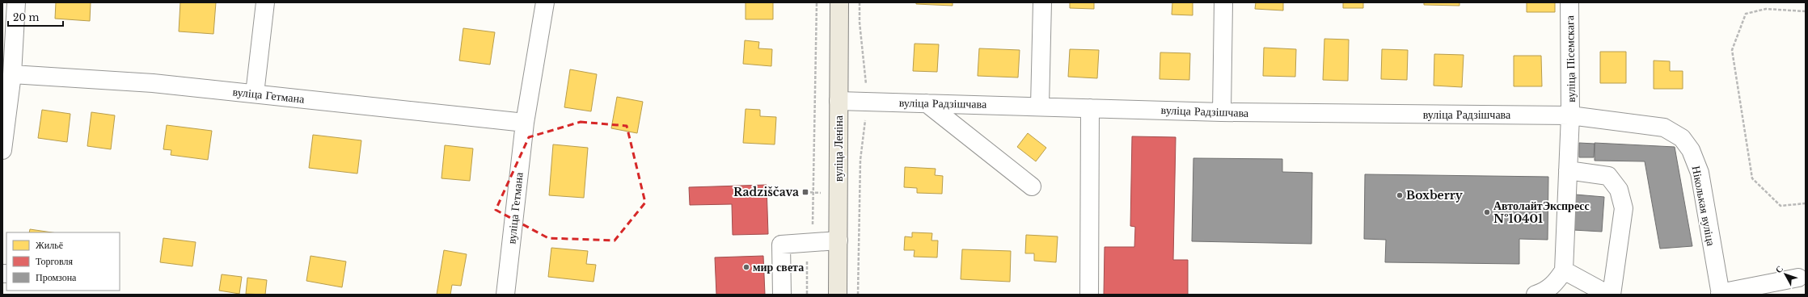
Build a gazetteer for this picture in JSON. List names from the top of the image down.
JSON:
{
  "streets": {
    "main road": ["вуліца Леніна"],
    "street": [
      "вуліца Пісемскага",
      "вуліца Гетмана",
      "вуліца Радзішчава",
      "Ніколькая вуліца"
    ]
  },
  "crossings": [
    ["вуліца Пісемскага", "вуліца Радзішчава"],
    ["вуліца Пісемскага", "Ніколькая вуліца"],
    ["вуліца Радзішчава", "вуліца Леніна"],
    ["вуліца Радзішчава", "Ніколькая вуліца"]
  ],
  "places": {
    "transit": ["Radziščava"],
    "other": ["Boxberry", "АвтолайтЭкспресс №10401", "мир света"]
  },
  "legend": ["Жильё", "Торговля", "Промзона"],
  "scale_bar": "20 m",
  "north": "top left"
}
